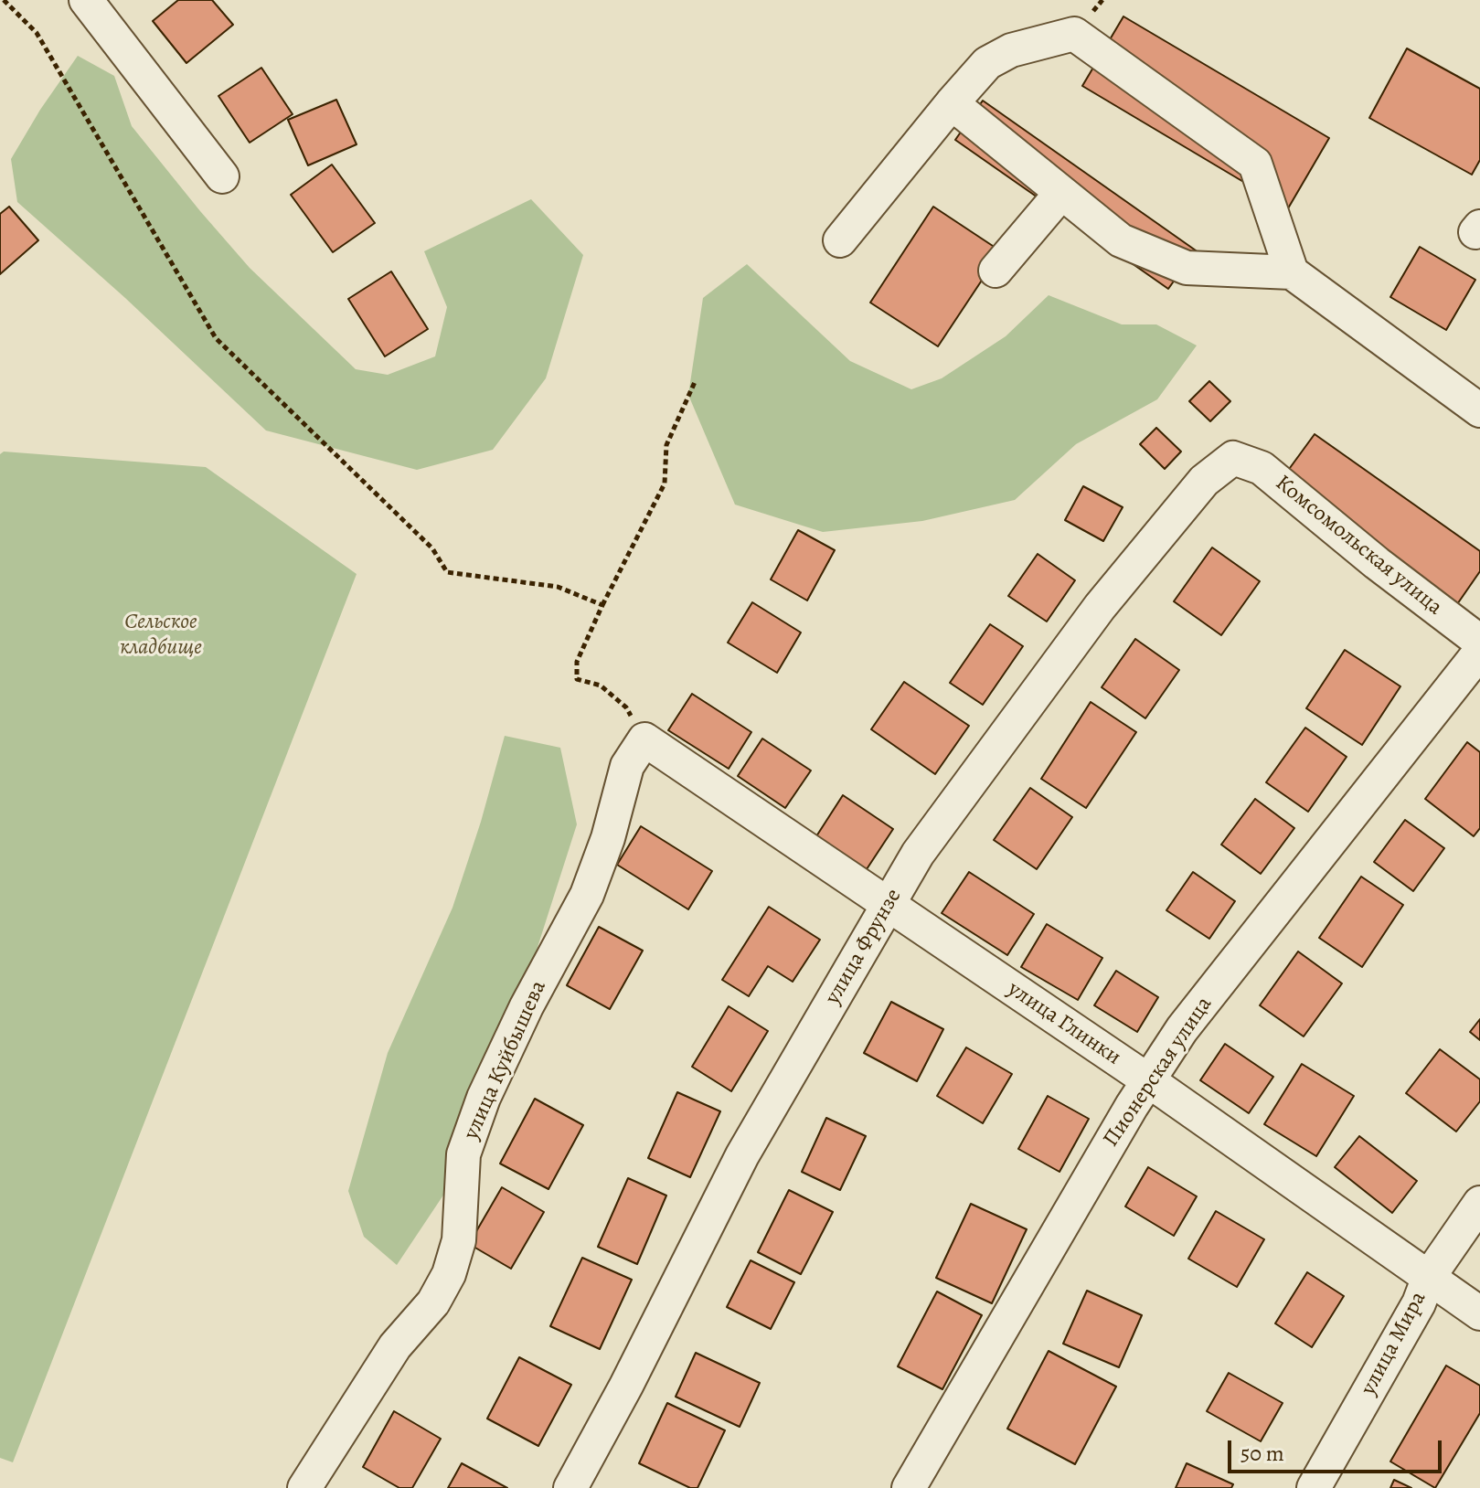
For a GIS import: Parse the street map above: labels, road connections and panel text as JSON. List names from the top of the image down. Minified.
{"streets":{"street":["Комсомольская улица","улица Фрунзе","улица Глинки","улица Куйбышева","Пионерская улица","улица Мира"]},"crossings":[["Комсомольская улица","улица Фрунзе"],["улица Фрунзе","улица Глинки"],["улица Глинки","улица Куйбышева"],["улица Глинки","Пионерская улица"],["улица Глинки","улица Мира"]],"parks":["Сельское кладбище"],"scale_bar":"50 m"}
